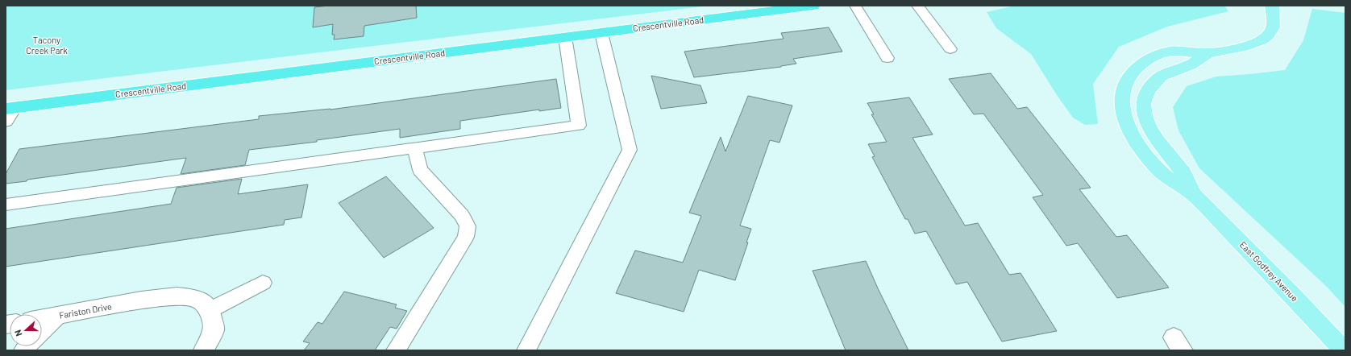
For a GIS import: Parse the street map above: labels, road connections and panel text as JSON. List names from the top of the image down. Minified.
{"streets":{"highway":["Crescentville Road"],"main road":["East Godfrey Avenue"],"street":["Fariston Drive"]},"parks":["Tacony Creek Park"],"north":"left"}
